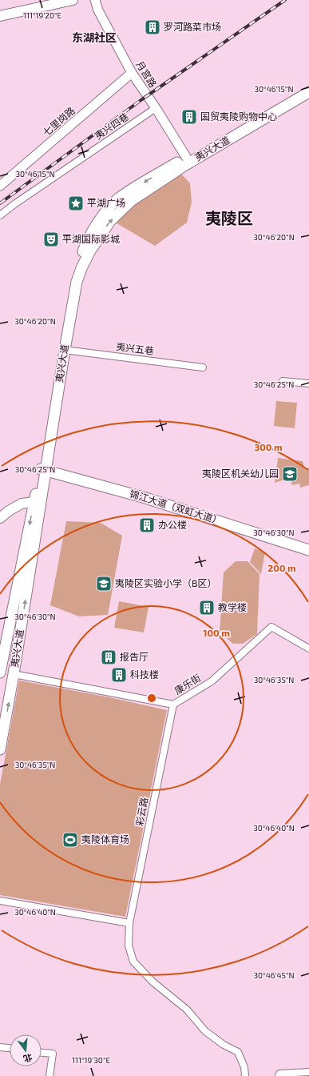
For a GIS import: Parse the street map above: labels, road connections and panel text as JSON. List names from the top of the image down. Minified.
{"streets":{"main road":["夷兴大道","锦江大道（双虹大道）"],"street":["月宫路","七里岗路","夷兴四巷","夷兴五巷","康乐街","彩云路"]},"crossings":[["月宫路","七里岗路"],["月宫路","夷兴四巷"],["月宫路","夷兴大道"],["夷兴大道","夷兴五巷"],["夷兴大道","锦江大道（双虹大道）"],["夷兴大道","康乐街"],["康乐街","彩云路"]],"districts":["东湖社区","夷陵区"],"places":{"building":["罗河路菜市场","国贸夷陵购物中心","办公楼","教学楼","报告厅","科技楼"],"place":["平湖广场"],"theatre":["平湖国际影城"],"school or university":["夷陵区机关幼儿园","夷陵区实验小学（B区）"],"sports":["夷陵体育场"]},"north":"bottom","coordinates":["111°19'20\"E","30°46'15\"N","30°46'20\"N","30°46'25\"N","30°46'30\"N","30°46'35\"N","30°46'40\"N","30°46'45\"N","111°19'30\"E"],"rings":["300 m","200 m","100 m"]}
